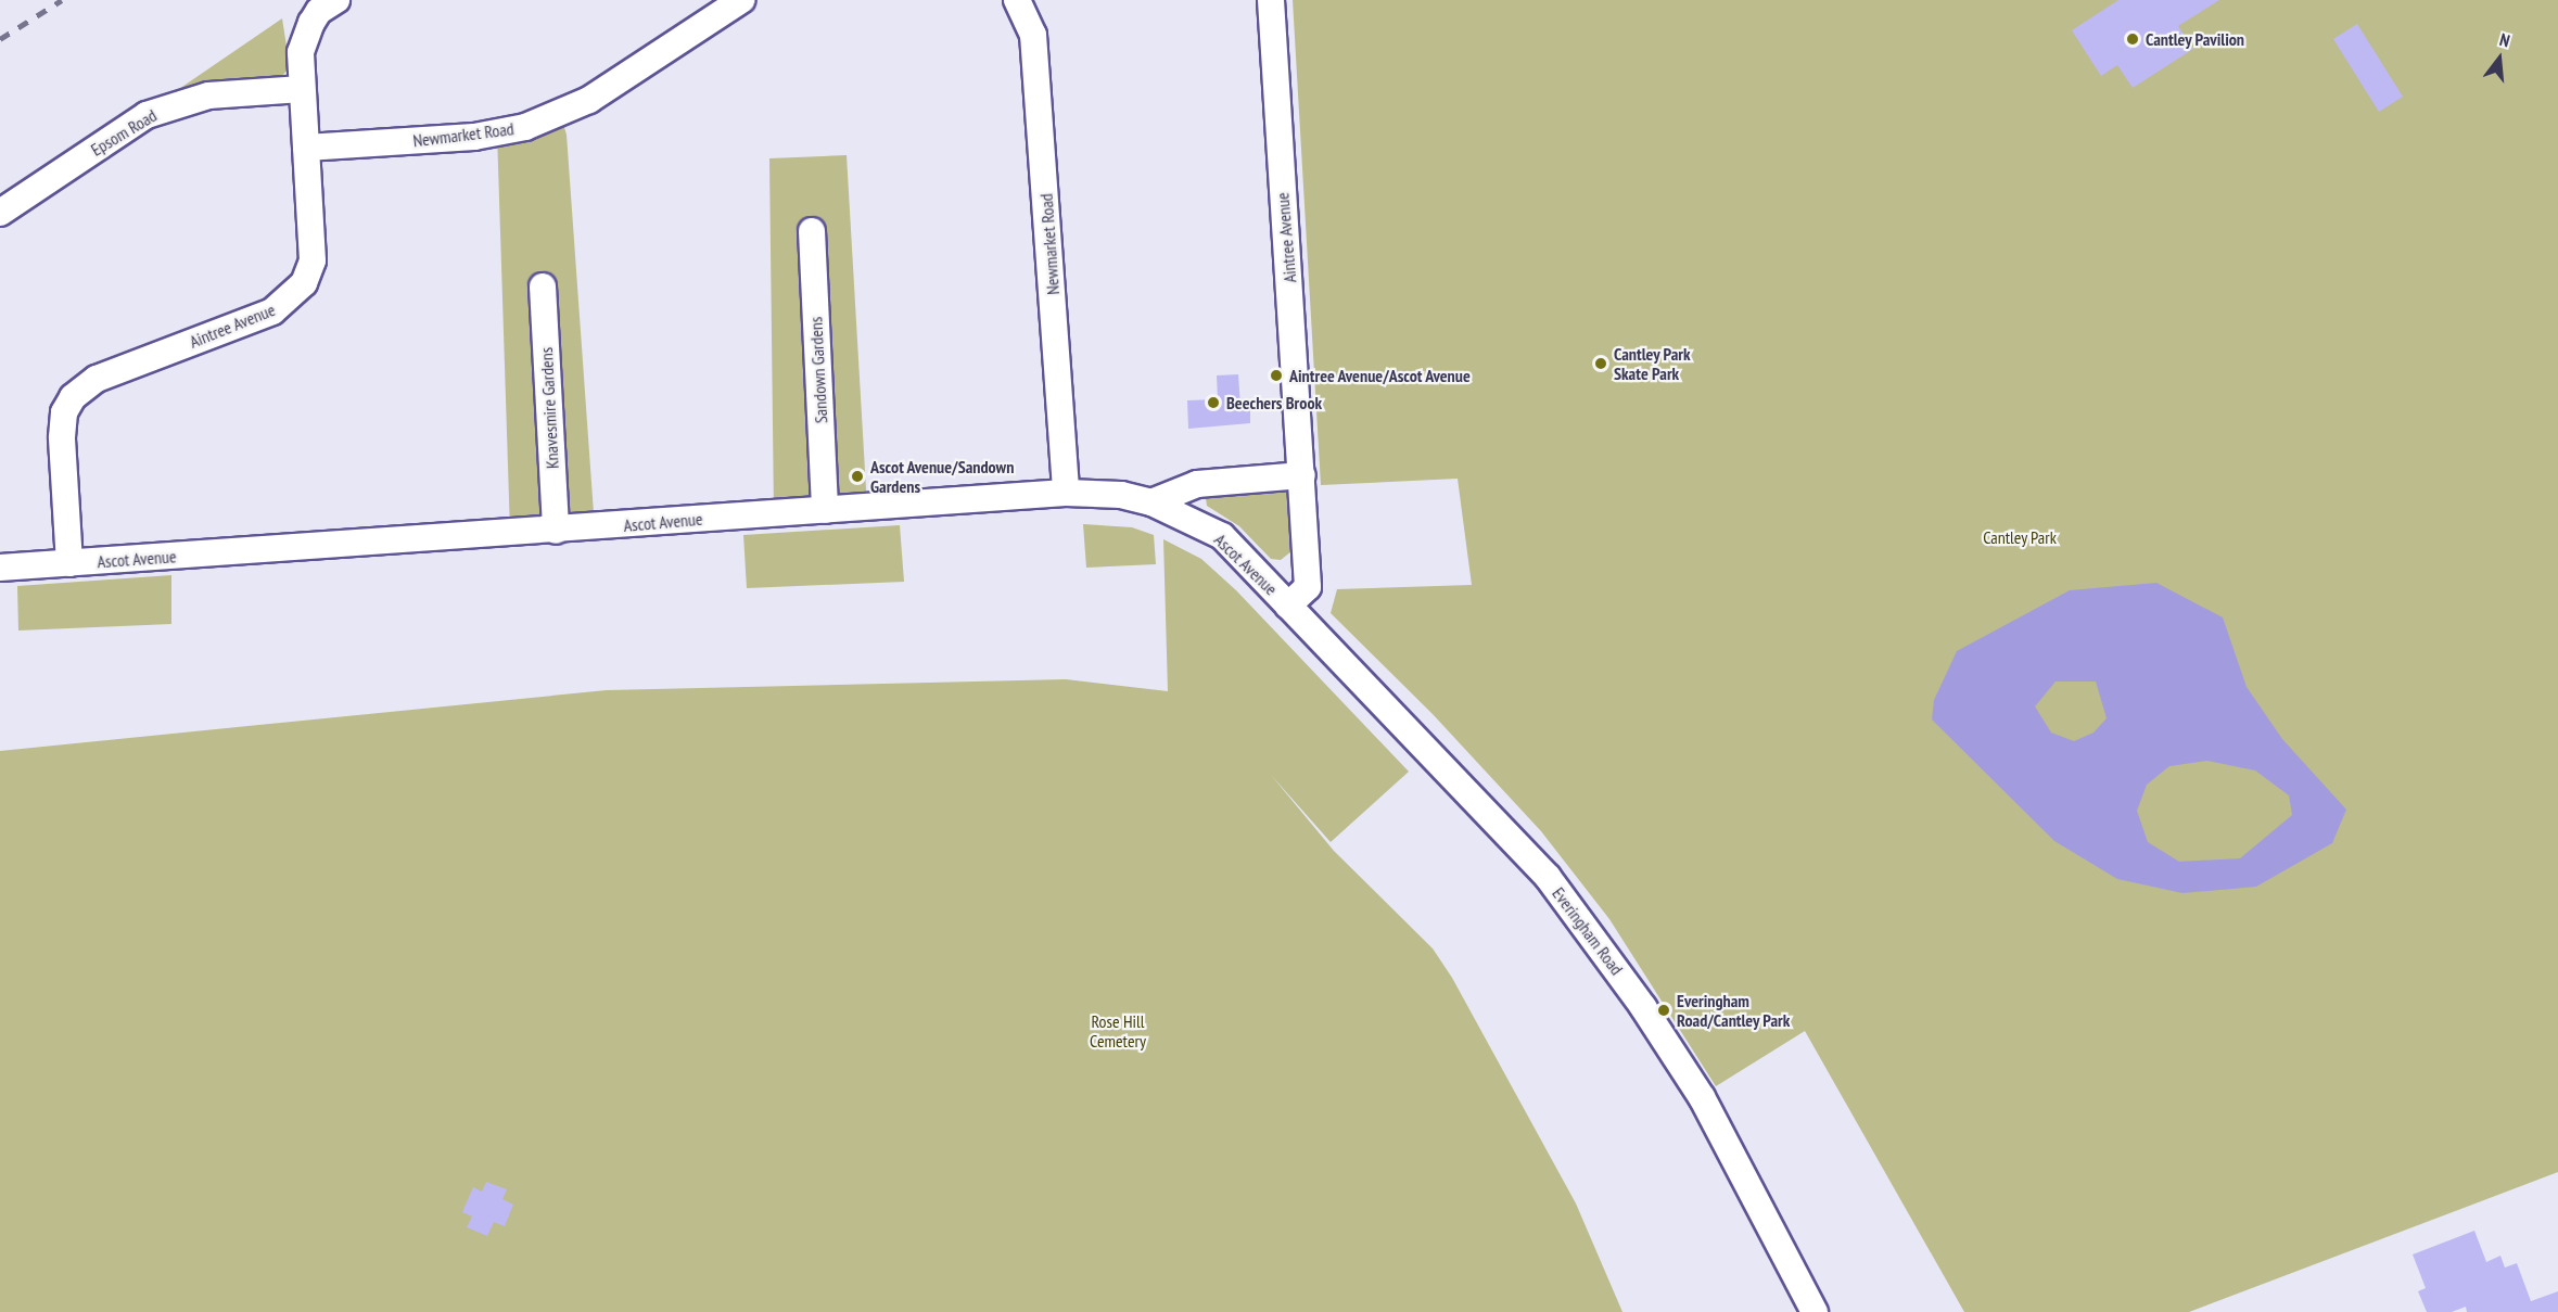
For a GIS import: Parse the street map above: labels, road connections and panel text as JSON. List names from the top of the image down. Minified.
{"streets":{"street":["Epsom Road","Newmarket Road","Aintree Avenue","Sandown Gardens","Knavesmire Gardens","Ascot Avenue","Everingham Road"]},"crossings":[["Epsom Road","Aintree Avenue"],["Newmarket Road","Aintree Avenue"],["Newmarket Road","Ascot Avenue"],["Aintree Avenue","Ascot Avenue"],["Aintree Avenue","Everingham Road"],["Sandown Gardens","Ascot Avenue"],["Knavesmire Gardens","Ascot Avenue"],["Ascot Avenue","Everingham Road"]],"parks":["Cantley Park","Rose Hill Cemetery"],"places":["Cantley Pavilion","Cantley Park Skate Park","Aintree Avenue/Ascot Avenue","Beechers Brook","Ascot Avenue/Sandown Gardens","Everingham Road/Cantley Park"],"north":"top"}
